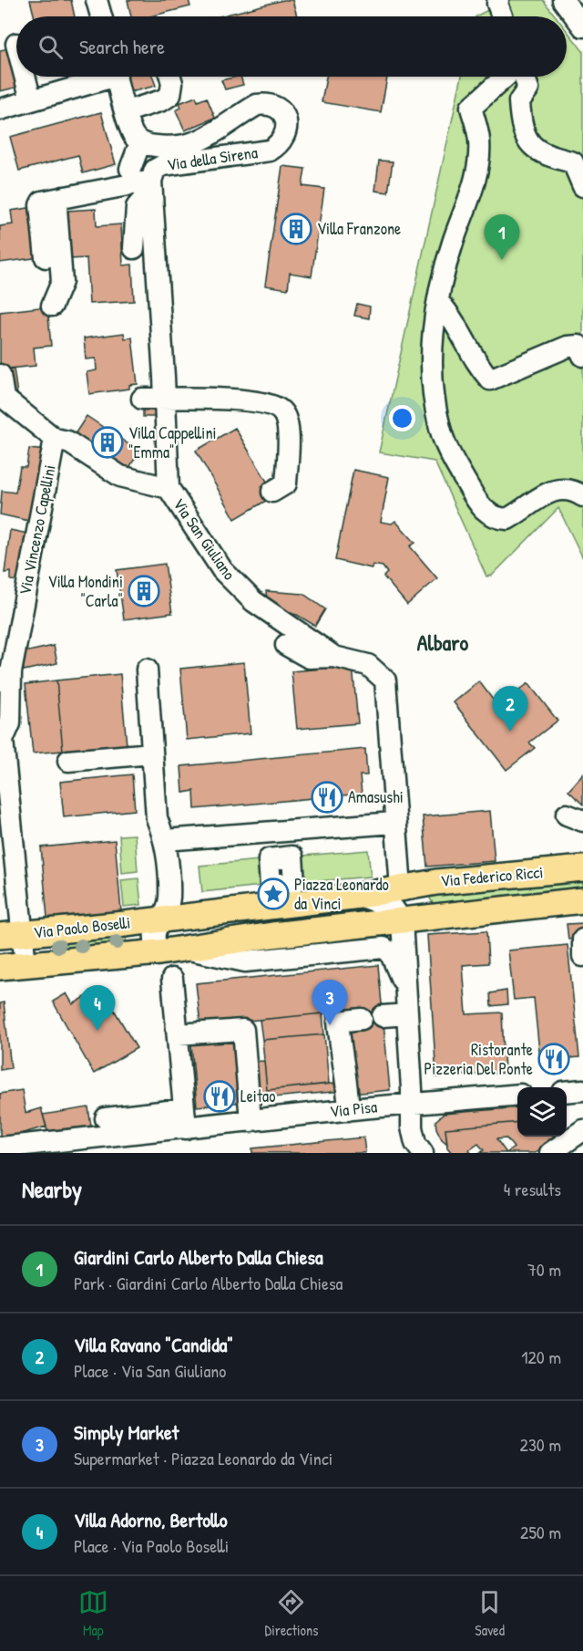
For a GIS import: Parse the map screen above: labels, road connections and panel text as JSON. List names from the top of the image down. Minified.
{"streets":{"main road":["Via Federico Ricci","Via Paolo Boselli"],"street":["Via della Sirena","Via Vincenzo Capellini","Via San Giuliano","Via Pisa"]},"crossings":[["Via della Sirena","Via San Giuliano"],["Via Vincenzo Capellini","Via San Giuliano"],["Via Vincenzo Capellini","Via Paolo Boselli"]],"districts":["Albaro"],"places":{"building":["Villa Franzone","Villa Cappellini \"Emma\"","Villa Mondini \"Carla\""],"restaurant":["Amasushi","Ristorante Pizzeria Del Ponte","Leitao"],"place":["Piazza Leonardo da Vinci"]},"page":{"search":"Search here","pins":["1","2","3","4"],"heading":["Nearby","4 results"],"list":[{"mark":"1","name":"Giardini Carlo Alberto Dalla Chiesa","note":"Park · Giardini Carlo Alberto Dalla Chiesa","value":"70 m"},{"mark":"2","name":"Villa Ravano \"Candida\"","note":"Place · Via San Giuliano","value":"120 m"},{"mark":"3","name":"Simply Market","note":"Supermarket · Piazza Leonardo da Vinci","value":"230 m"},{"mark":"4","name":"Villa Adorno, Bertollo","note":"Place · Via Paolo Boselli","value":"250 m"}],"nav":["Map","Directions","Saved"]}}
